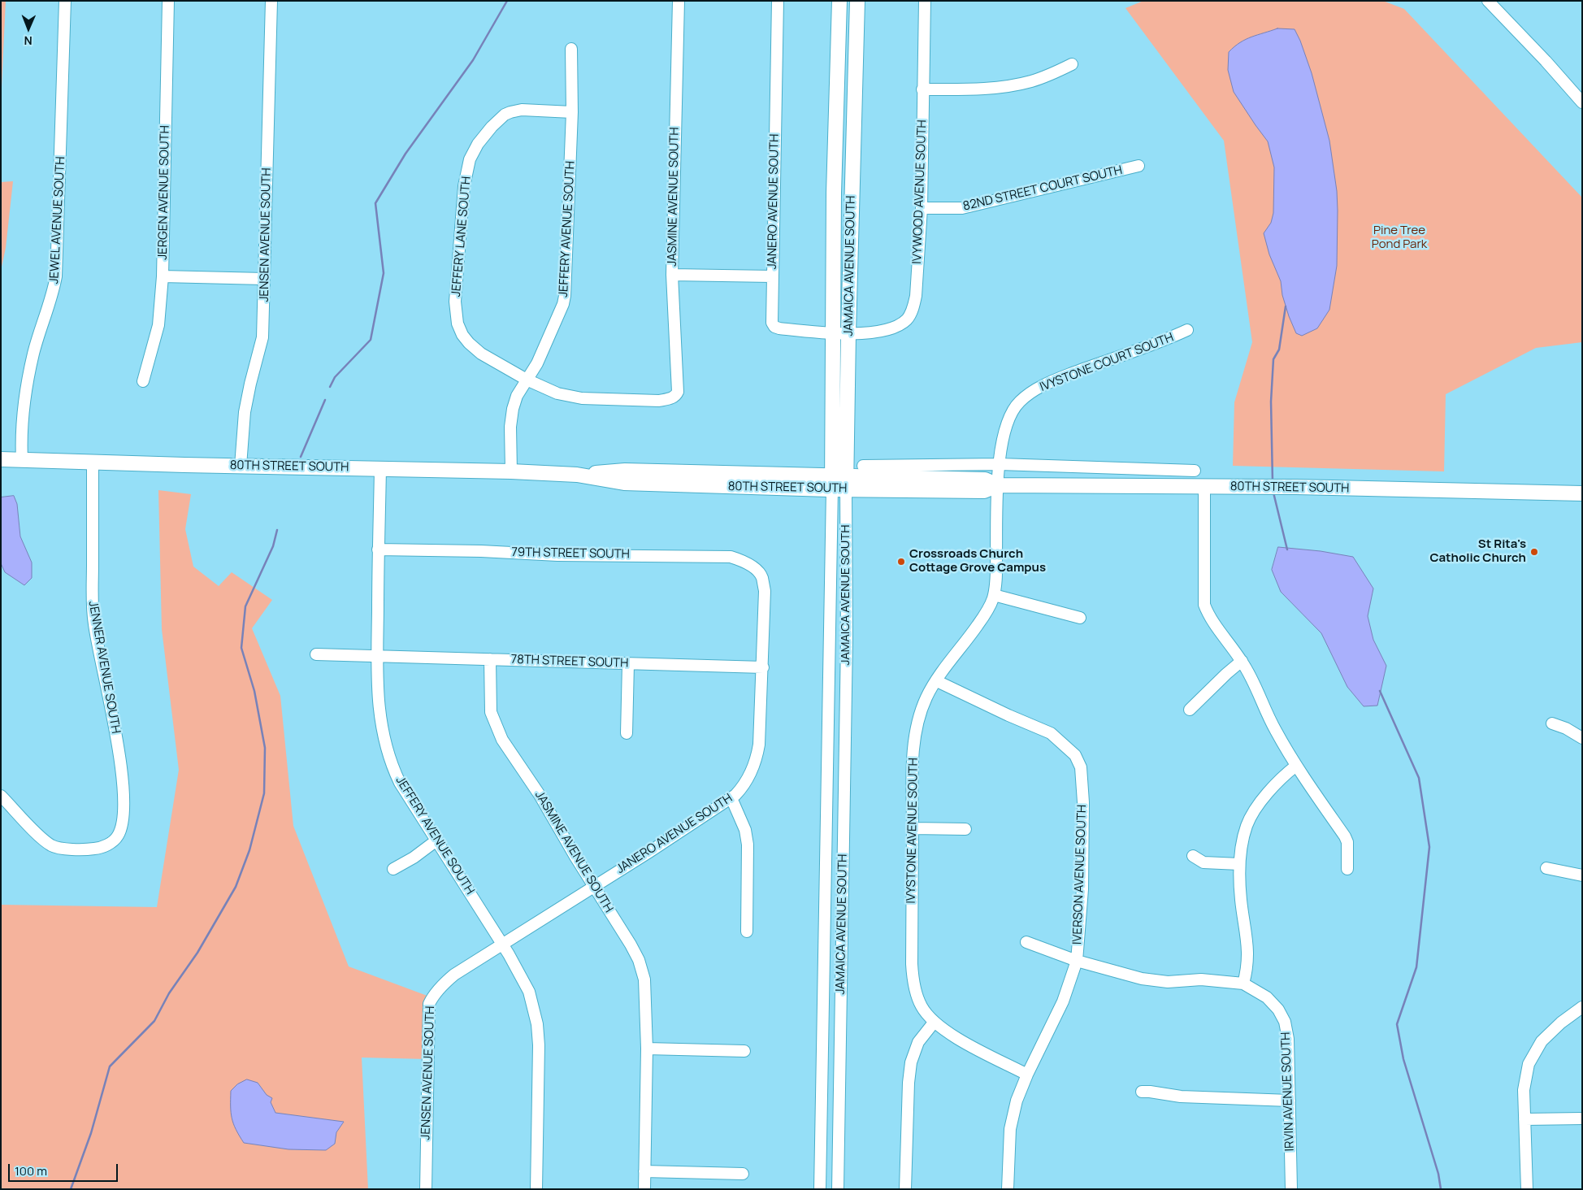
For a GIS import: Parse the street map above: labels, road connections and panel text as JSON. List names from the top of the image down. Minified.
{"streets":{"main road":["JAMAICA AVENUE SOUTH","80TH STREET SOUTH"],"street":["82ND STREET COURT SOUTH","IVYWOOD AVENUE SOUTH","JERGEN AVENUE SOUTH","JASMINE AVENUE SOUTH","JANERO AVENUE SOUTH","JEWEL AVENUE SOUTH","JEFFERY AVENUE SOUTH","JENSEN AVENUE SOUTH","JEFFERY LANE SOUTH","IVYSTONE COURT SOUTH","79TH STREET SOUTH","78TH STREET SOUTH","JENNER AVENUE SOUTH","IVYSTONE AVENUE SOUTH","IVERSON AVENUE SOUTH","IRVIN AVENUE SOUTH"]},"crossings":[["82ND STREET COURT SOUTH","IVYWOOD AVENUE SOUTH"],["IVYWOOD AVENUE SOUTH","JANERO AVENUE SOUTH"],["IVYWOOD AVENUE SOUTH","JAMAICA AVENUE SOUTH"],["JASMINE AVENUE SOUTH","JANERO AVENUE SOUTH"],["JASMINE AVENUE SOUTH","JEFFERY LANE SOUTH"],["JASMINE AVENUE SOUTH","78TH STREET SOUTH"],["JANERO AVENUE SOUTH","JEFFERY AVENUE SOUTH"],["JANERO AVENUE SOUTH","JENSEN AVENUE SOUTH"],["JANERO AVENUE SOUTH","JAMAICA AVENUE SOUTH"],["JANERO AVENUE SOUTH","79TH STREET SOUTH"],["JANERO AVENUE SOUTH","78TH STREET SOUTH"],["JEWEL AVENUE SOUTH","80TH STREET SOUTH"],["JEFFERY AVENUE SOUTH","JENSEN AVENUE SOUTH"],["JEFFERY AVENUE SOUTH","JEFFERY LANE SOUTH"],["JEFFERY AVENUE SOUTH","80TH STREET SOUTH"],["JEFFERY AVENUE SOUTH","79TH STREET SOUTH"],["JEFFERY AVENUE SOUTH","78TH STREET SOUTH"],["JENSEN AVENUE SOUTH","80TH STREET SOUTH"],["JAMAICA AVENUE SOUTH","80TH STREET SOUTH"],["IVYSTONE COURT SOUTH","80TH STREET SOUTH"],["IVYSTONE COURT SOUTH","IVYSTONE AVENUE SOUTH"],["80TH STREET SOUTH","JENNER AVENUE SOUTH"],["80TH STREET SOUTH","IVYSTONE AVENUE SOUTH"],["IVYSTONE AVENUE SOUTH","IVERSON AVENUE SOUTH"]],"parks":["Pine Tree Pond Park"],"places":["St Rita's Catholic Church","Crossroads Church Cottage Grove Campus"],"scale_bar":"100 m","north":"bottom"}
